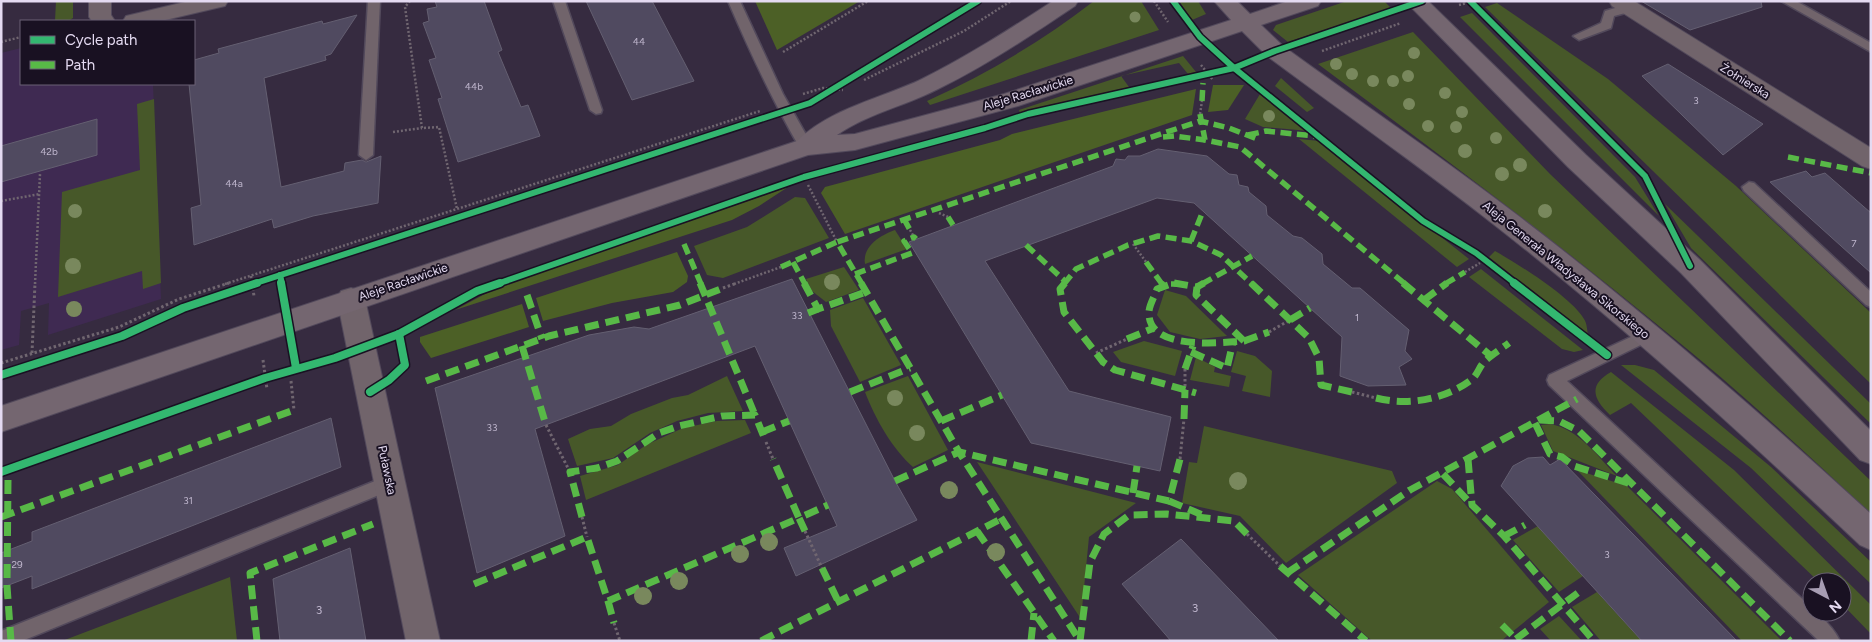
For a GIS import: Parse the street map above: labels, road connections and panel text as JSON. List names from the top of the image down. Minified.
{"streets":{"street":["Żołnierska","Aleje Racławickie","Aleja Generała Władysława Sikorskiego","Puławska"]},"crossings":[["Aleje Racławickie","Aleja Generała Władysława Sikorskiego"],["Aleje Racławickie","Puławska"]],"house_numbers":["44","44b","3","42b","44a","7","33","1","33","31","3","29","3","3"],"legend":["Cycle path","Path"],"north":"bottom right"}
